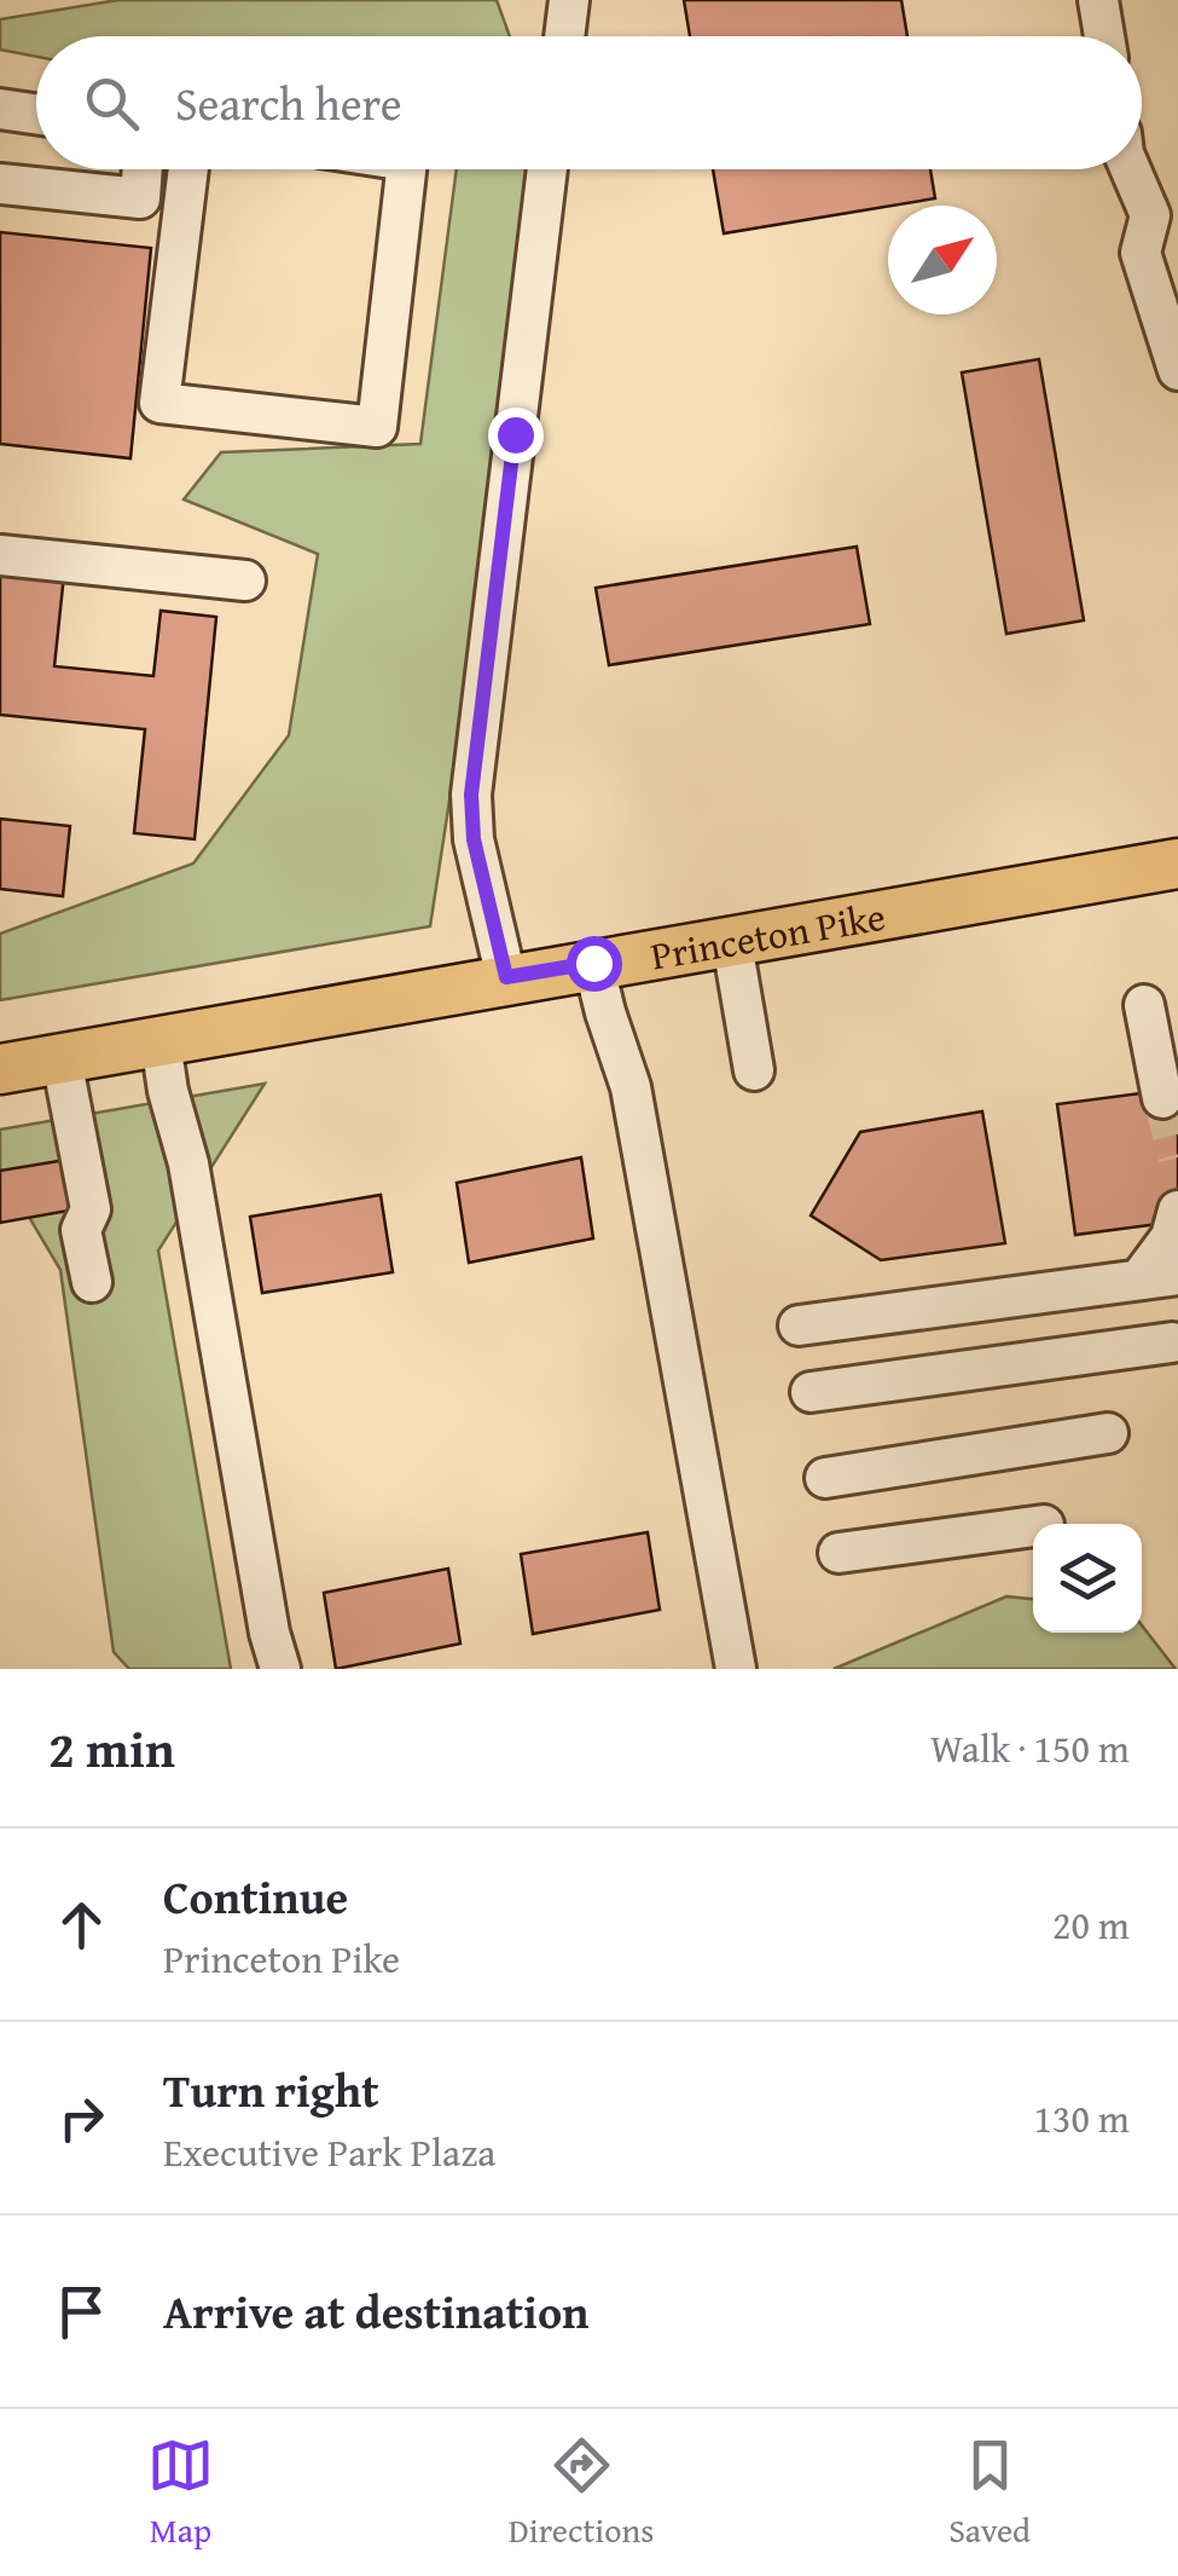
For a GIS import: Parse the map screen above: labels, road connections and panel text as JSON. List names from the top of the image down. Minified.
{"streets":{"main road":["Princeton Pike"]},"north":"top right","page":{"search":"Search here","heading":["2 min","Walk · 150 m"],"list":[["Continue","Princeton Pike","20 m"],["Turn right","Executive Park Plaza","130 m"],"Arrive at destination"],"nav":["Map","Directions","Saved"]}}
